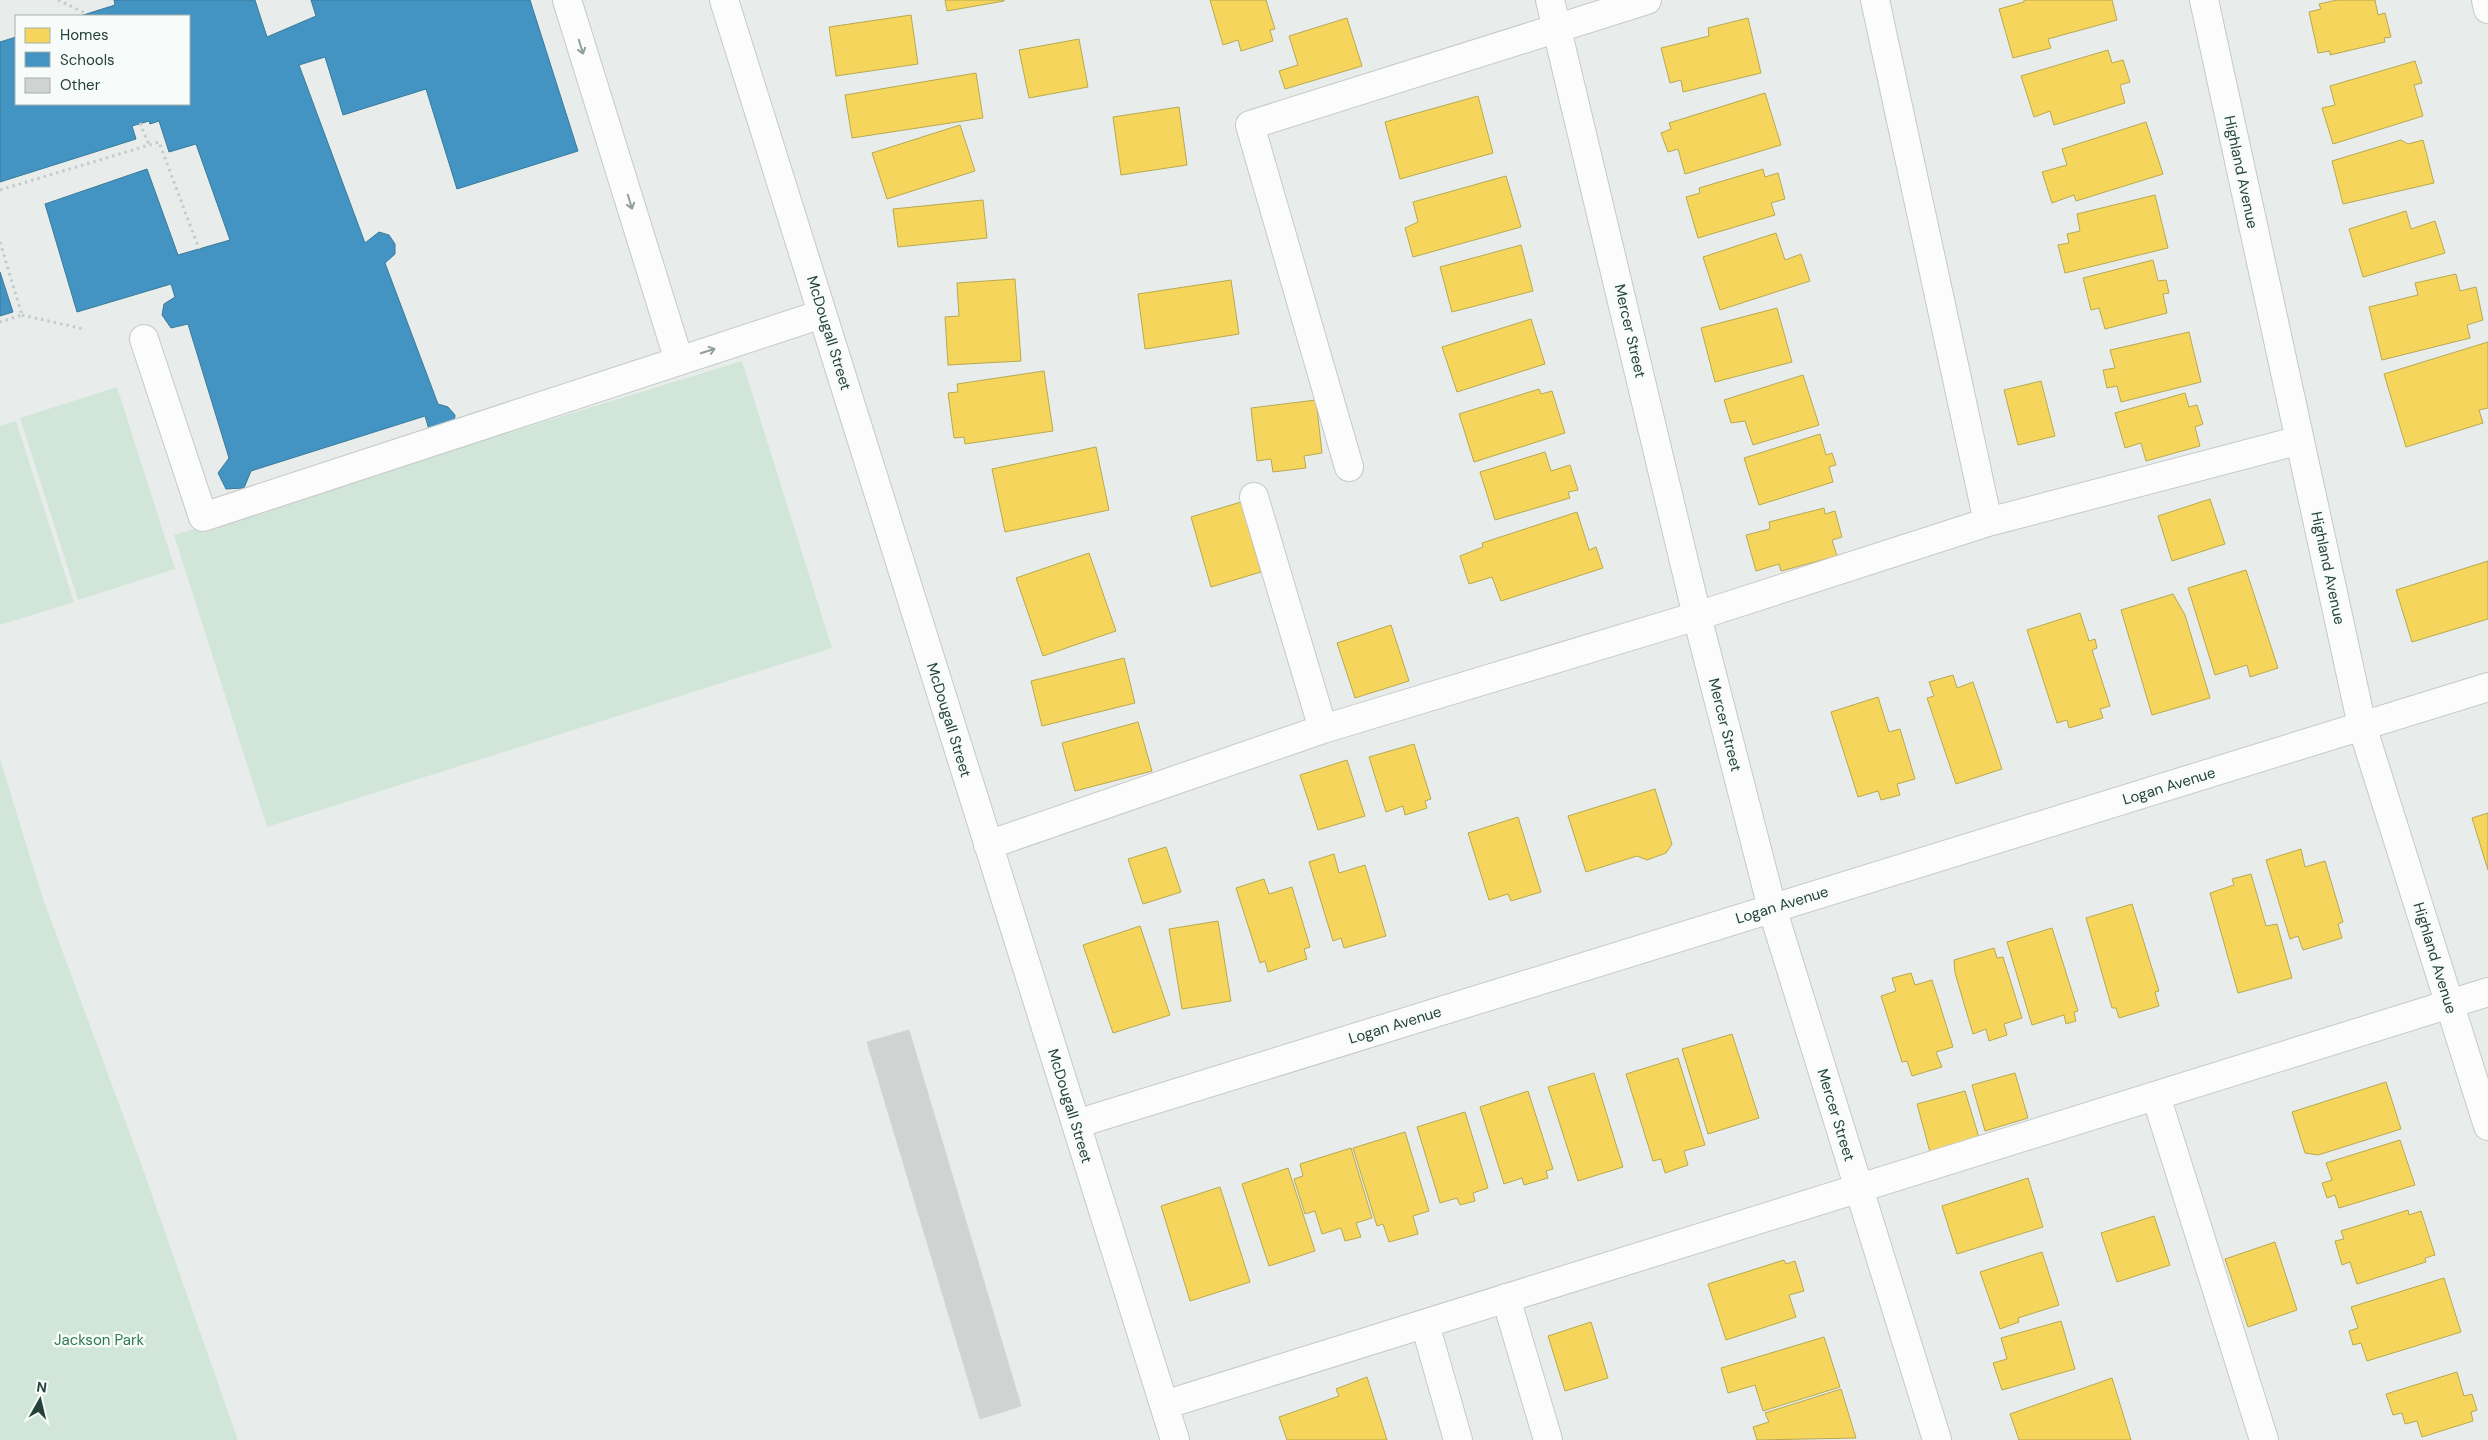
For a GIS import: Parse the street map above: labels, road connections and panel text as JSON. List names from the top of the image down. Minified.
{"streets":{"street":["Highland Avenue","Mercer Street","McDougall Street","Logan Avenue"]},"crossings":[["Highland Avenue","Logan Avenue"],["Mercer Street","Logan Avenue"],["McDougall Street","Logan Avenue"]],"parks":["Jackson Park"],"legend":["Homes","Schools","Other"],"north":"top"}
